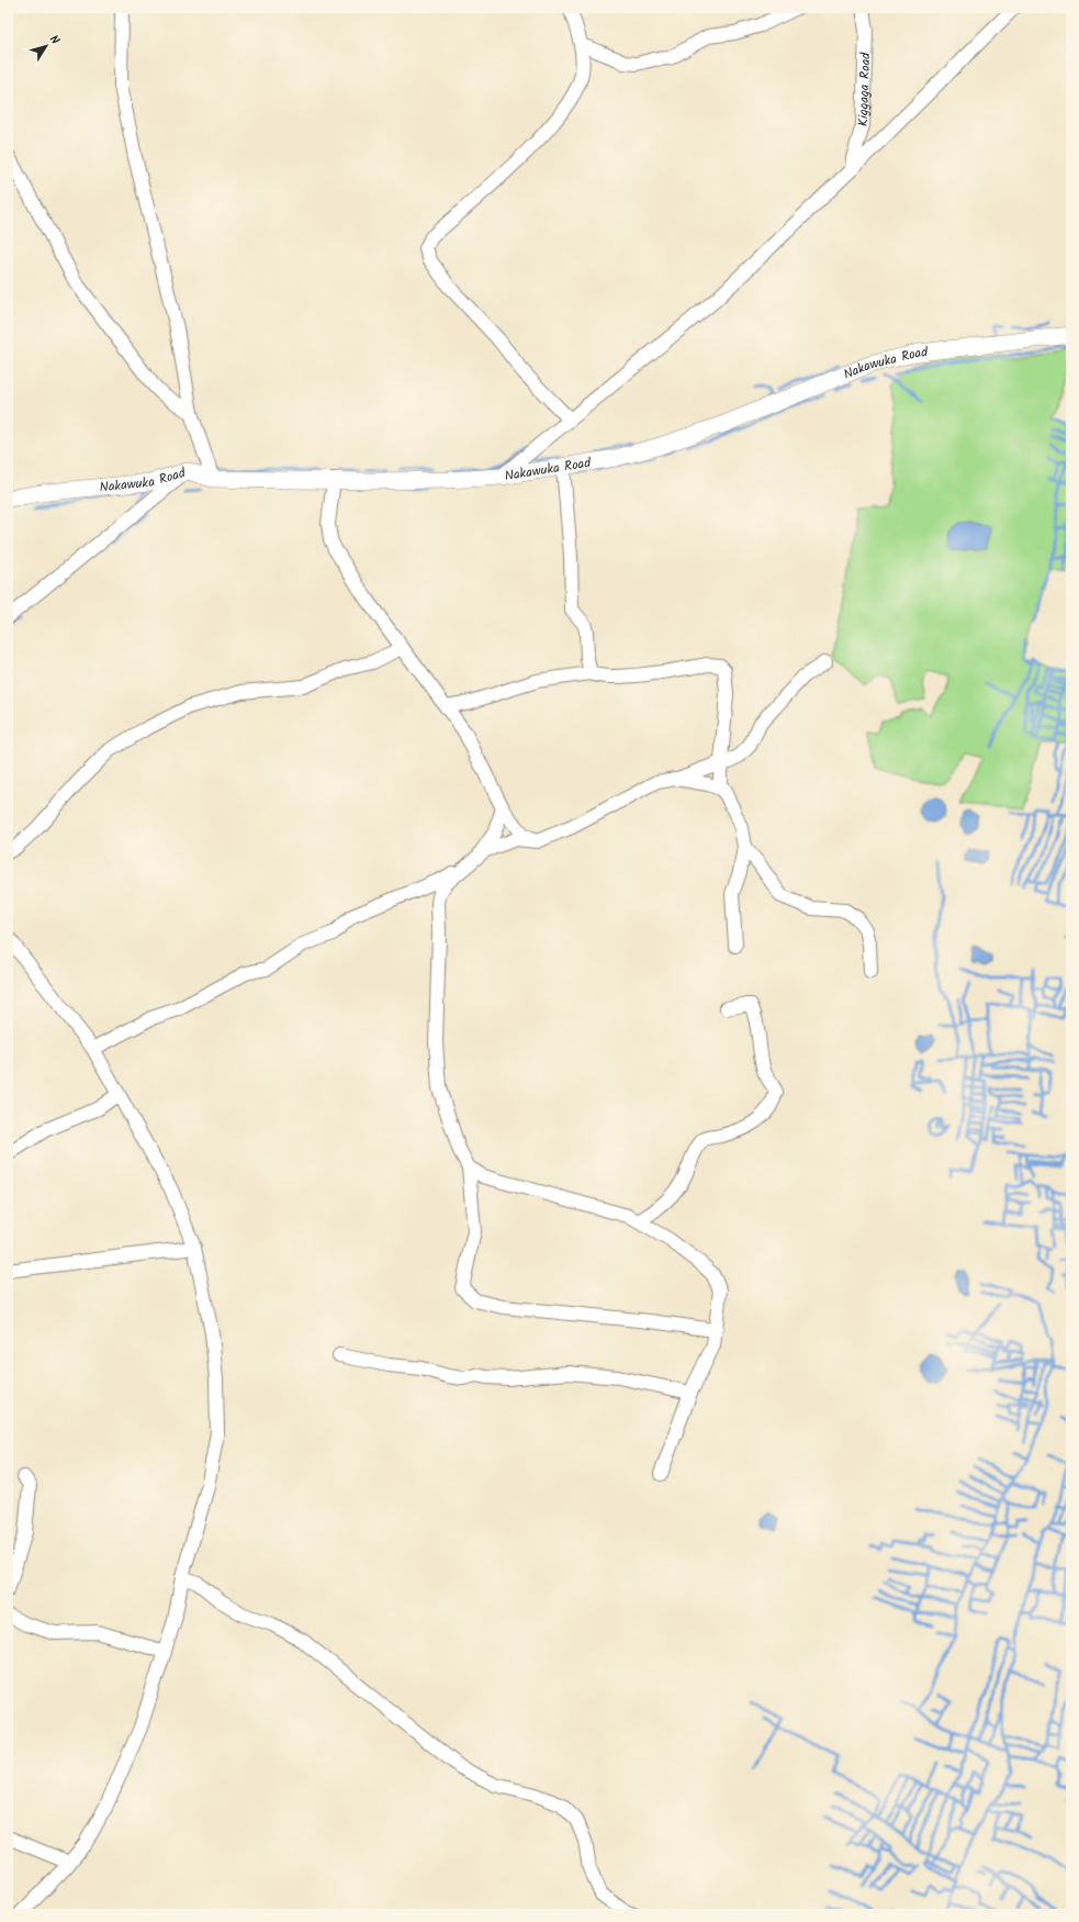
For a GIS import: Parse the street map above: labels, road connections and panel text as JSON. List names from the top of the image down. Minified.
{"streets":{"main road":["Nakawuka Road"],"street":["Kiggaga Road"]},"north":"top right"}
